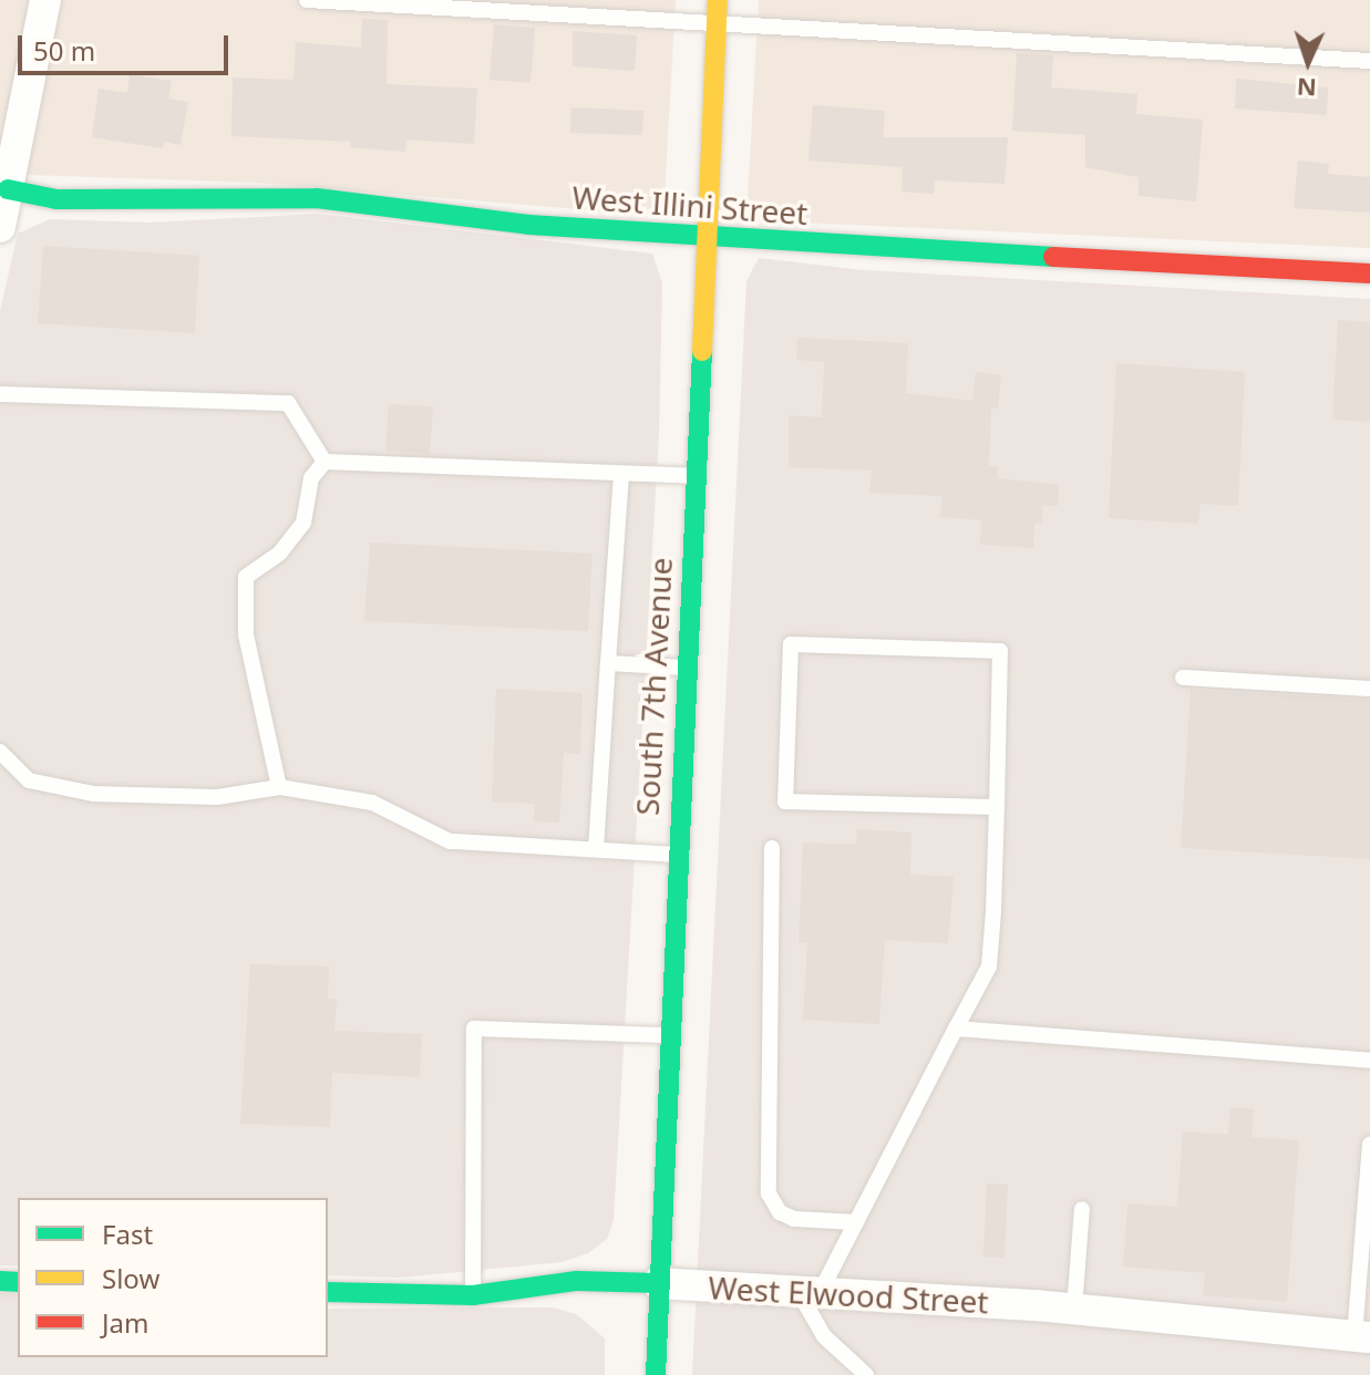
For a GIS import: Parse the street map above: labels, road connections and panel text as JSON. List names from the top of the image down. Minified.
{"streets":{"street":["West Illini Street","South 7th Avenue","West Elwood Street"]},"crossings":[["West Illini Street","South 7th Avenue"],["South 7th Avenue","West Elwood Street"]],"legend":["Fast","Slow","Jam"],"scale_bar":"50 m","north":"bottom"}
